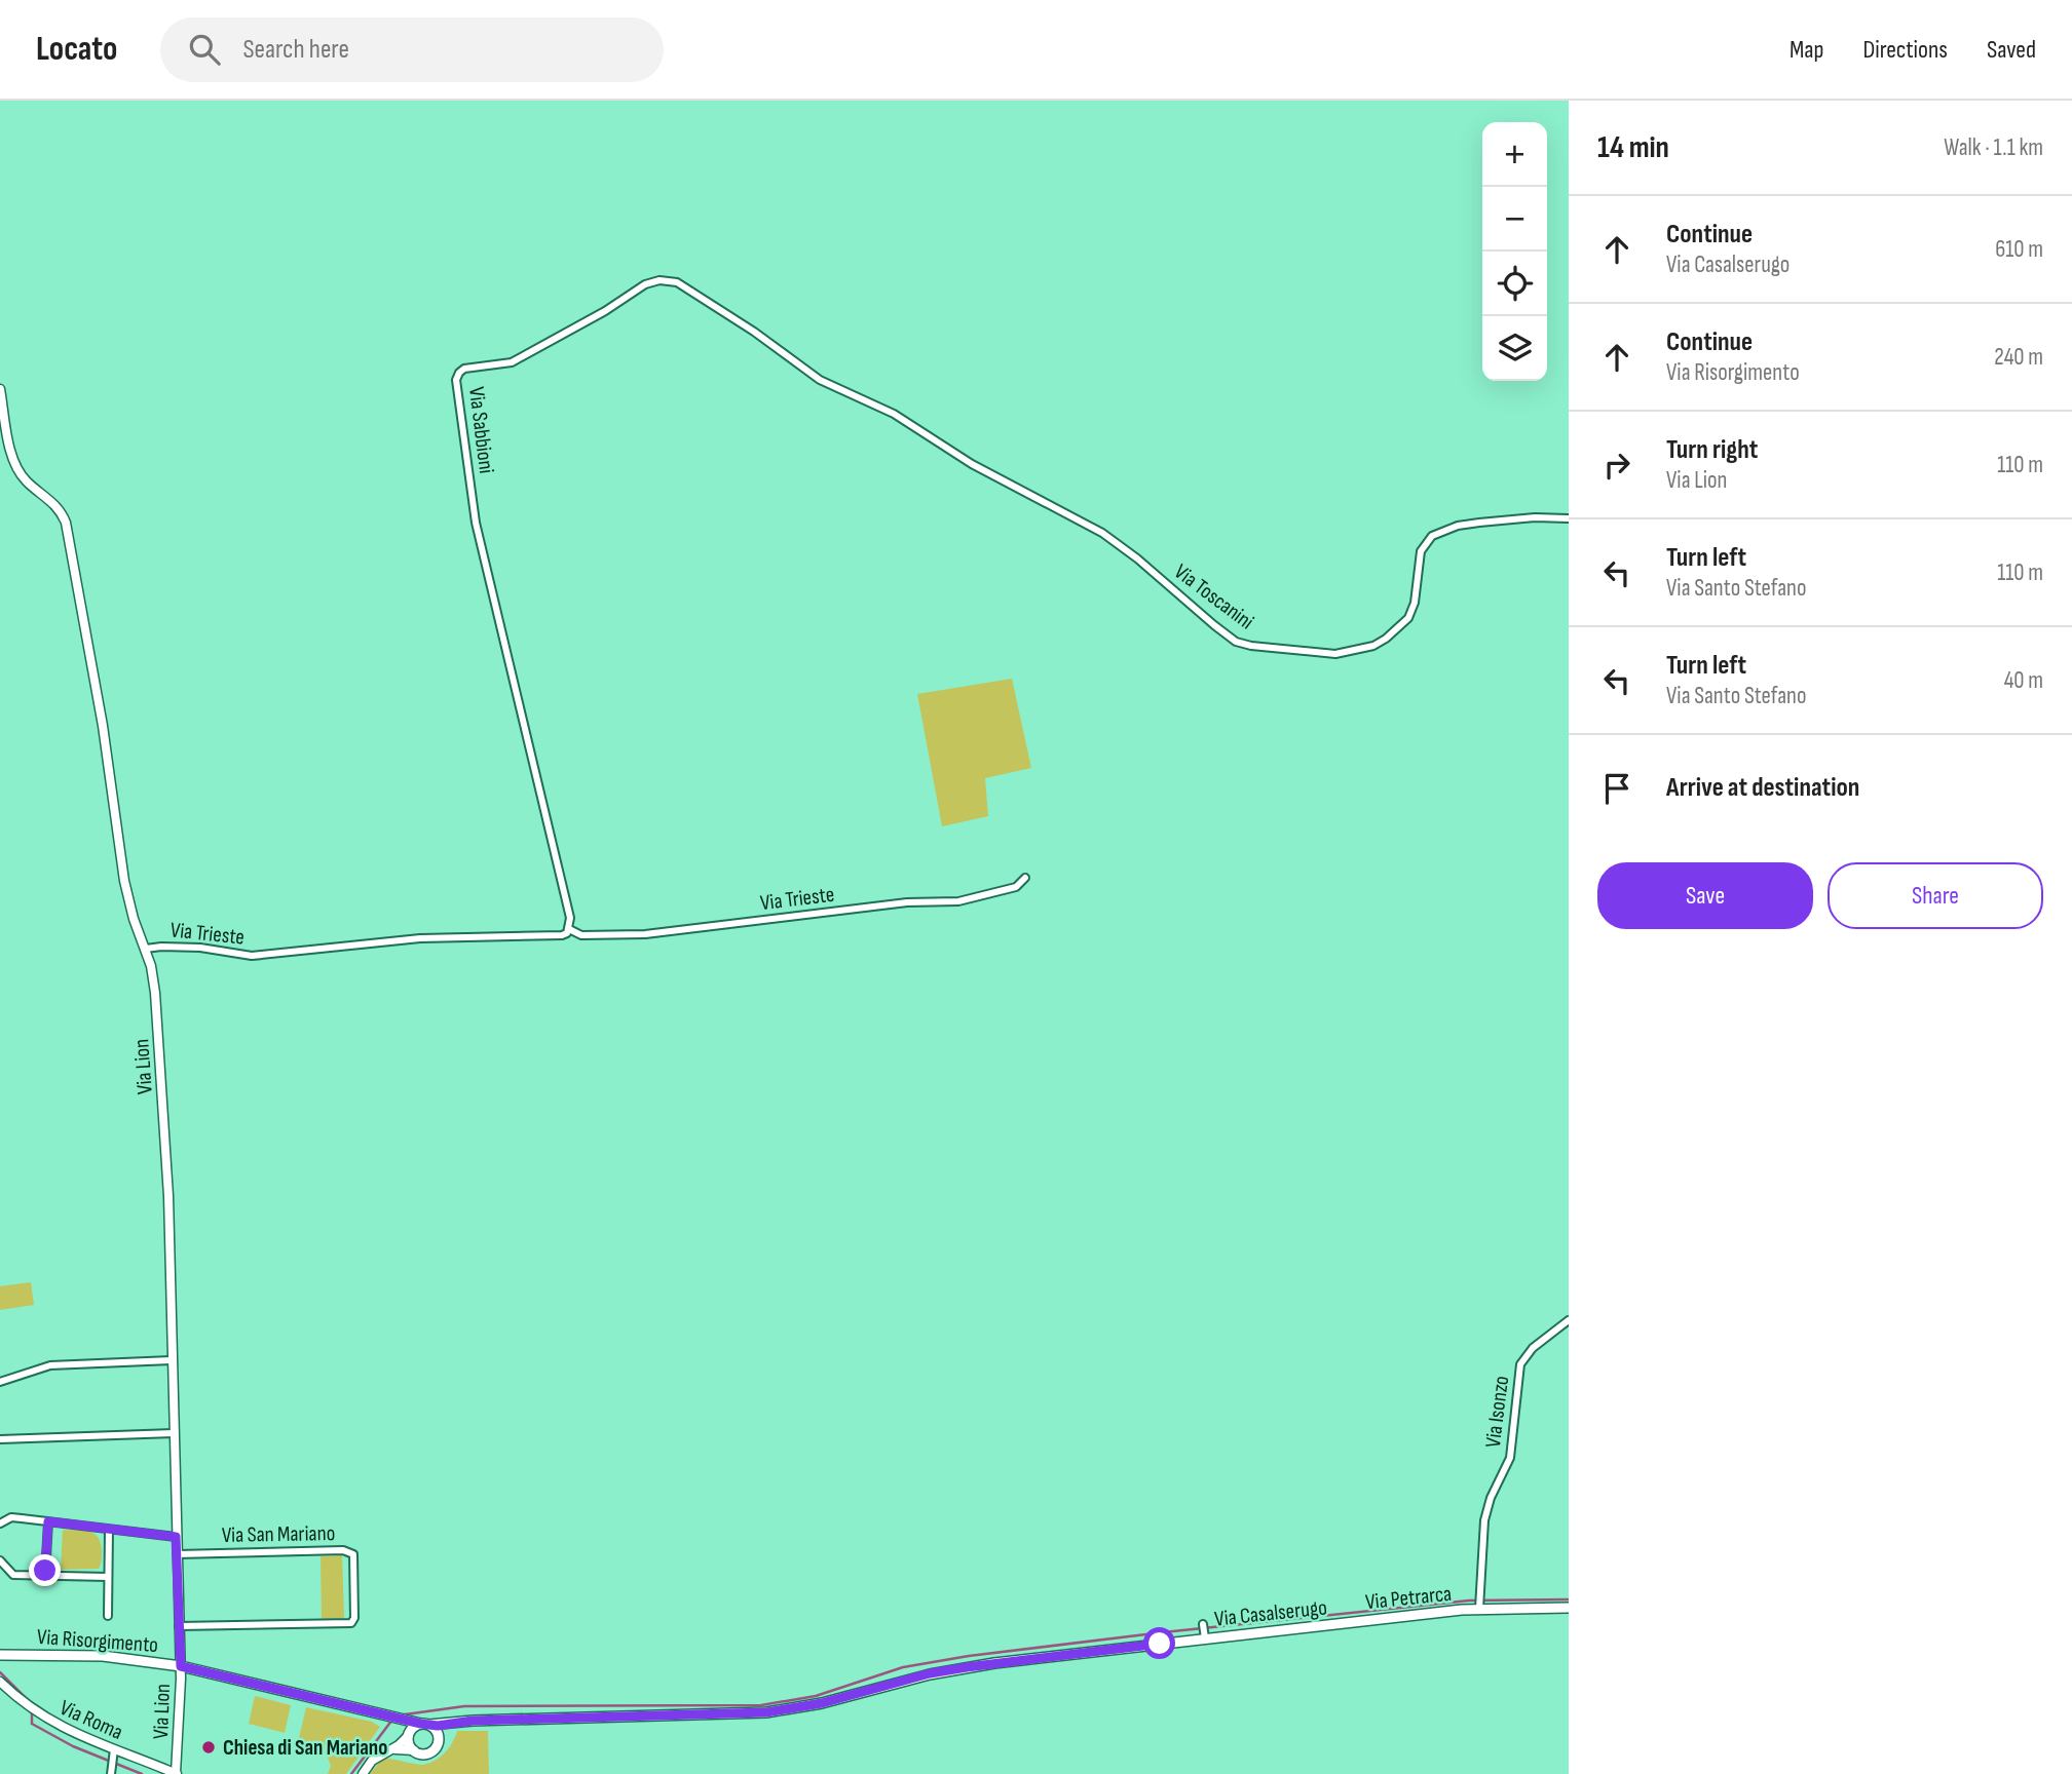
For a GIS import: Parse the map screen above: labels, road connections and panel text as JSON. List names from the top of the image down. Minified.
{"streets":{"main road":["Via Petrarca","Via Casalserugo","Via Risorgimento"],"street":["Via Sabbioni","Via Toscanini","Via Trieste","Via Lion","Via Isonzo","Via San Mariano","Via Roma"]},"crossings":[["Via Sabbioni","Via Toscanini"],["Via Sabbioni","Via Trieste"],["Via Trieste","Via Lion"],["Via Lion","Via San Mariano"],["Via Lion","Via Risorgimento"],["Via Lion","Via Roma"],["Via Isonzo","Via Petrarca"],["Via Petrarca","Via Casalserugo"],["Via Casalserugo","Via Risorgimento"]],"places":["Chiesa di San Mariano"],"page":{"header":"Locato","search":"Search here","nav":["Map","Directions","Saved"],"heading":["14 min","Walk · 1.1 km"],"map_buttons":["+","−"],"list":[["Continue","Via Casalserugo","610 m"],["Continue","Via Risorgimento","240 m"],["Turn right","Via Lion","110 m"],["Turn left","Via Santo Stefano","110 m"],["Turn left","Via Santo Stefano","40 m"],"Arrive at destination"],"buttons":["Save","Share"]}}
